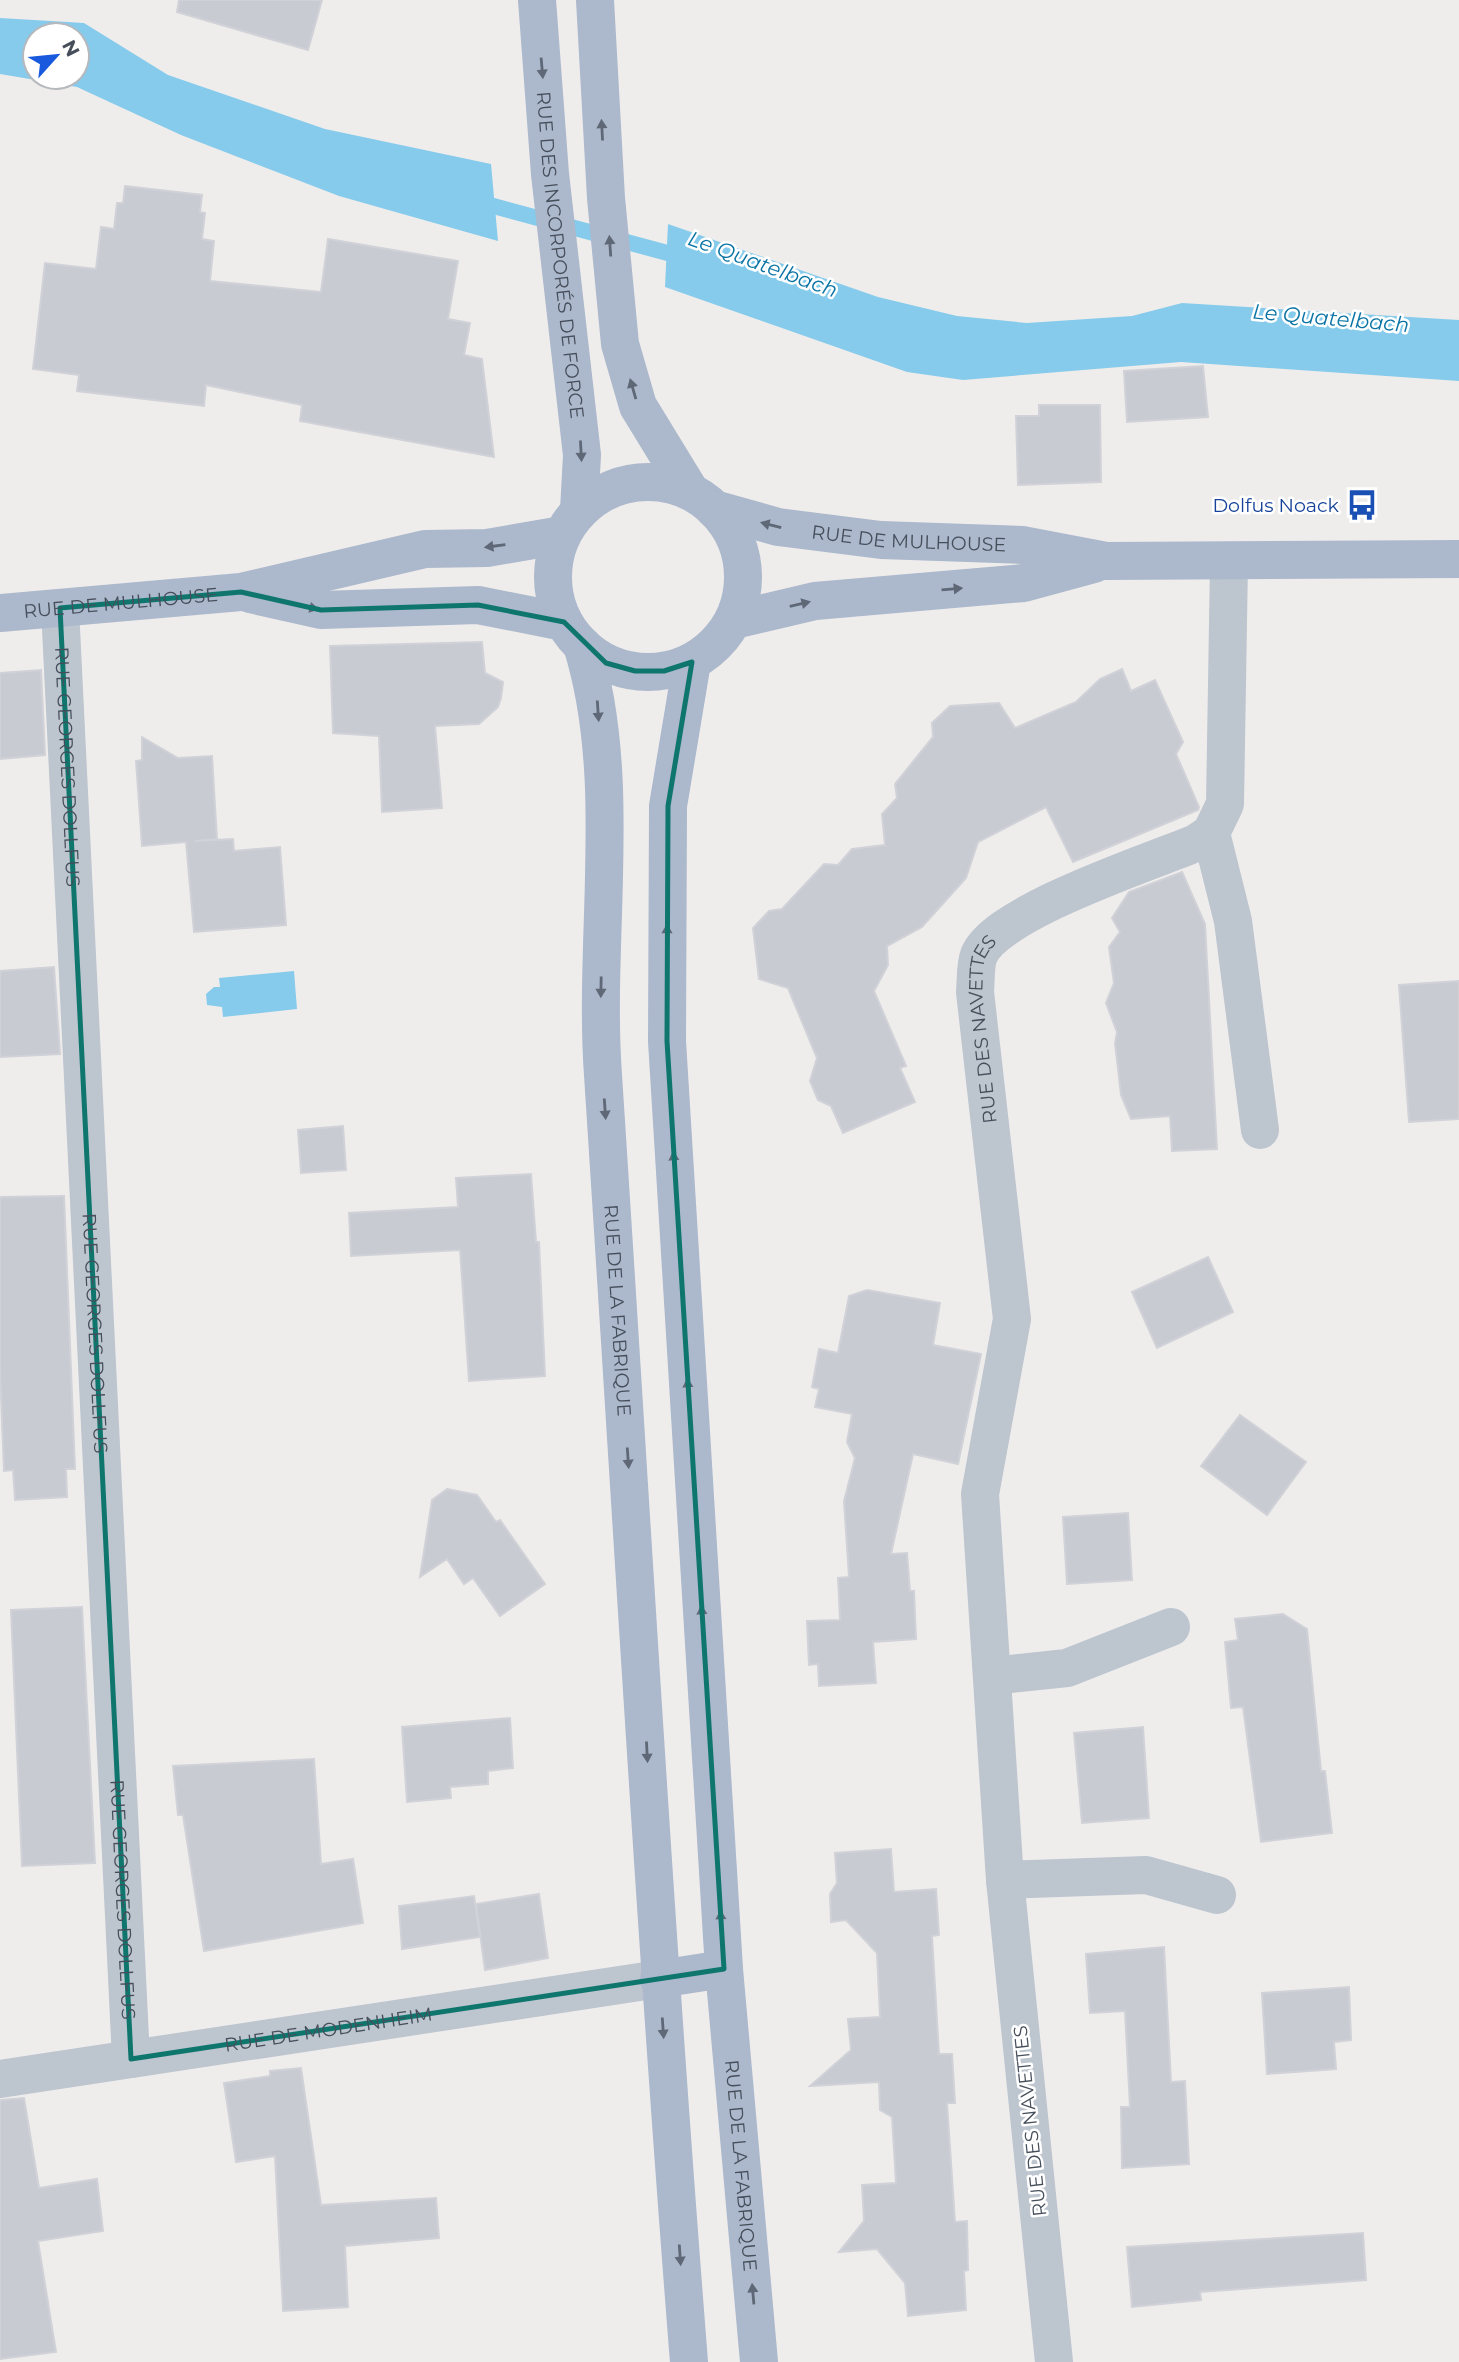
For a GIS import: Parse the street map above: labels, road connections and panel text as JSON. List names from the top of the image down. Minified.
{"streets":{"main road":["RUE DES INCORPORÉS DE FORCE","RUE DE MULHOUSE","RUE DE LA FABRIQUE"],"street":["RUE GEORGES DOLLFUS","RUE DES NAVETTES","RUE DE MODENHEIM"]},"crossings":[["RUE DES INCORPORÉS DE FORCE","RUE DE MULHOUSE"],["RUE DES INCORPORÉS DE FORCE","RUE DE LA FABRIQUE"],["RUE DE MULHOUSE","RUE GEORGES DOLLFUS"],["RUE DE MULHOUSE","RUE DE LA FABRIQUE"],["RUE GEORGES DOLLFUS","RUE DE MODENHEIM"],["RUE DE LA FABRIQUE","RUE DE MODENHEIM"]],"water":["Le Quatelbach"],"places":{"bus stop":["Dolfus Noack"]},"north":"top right"}
